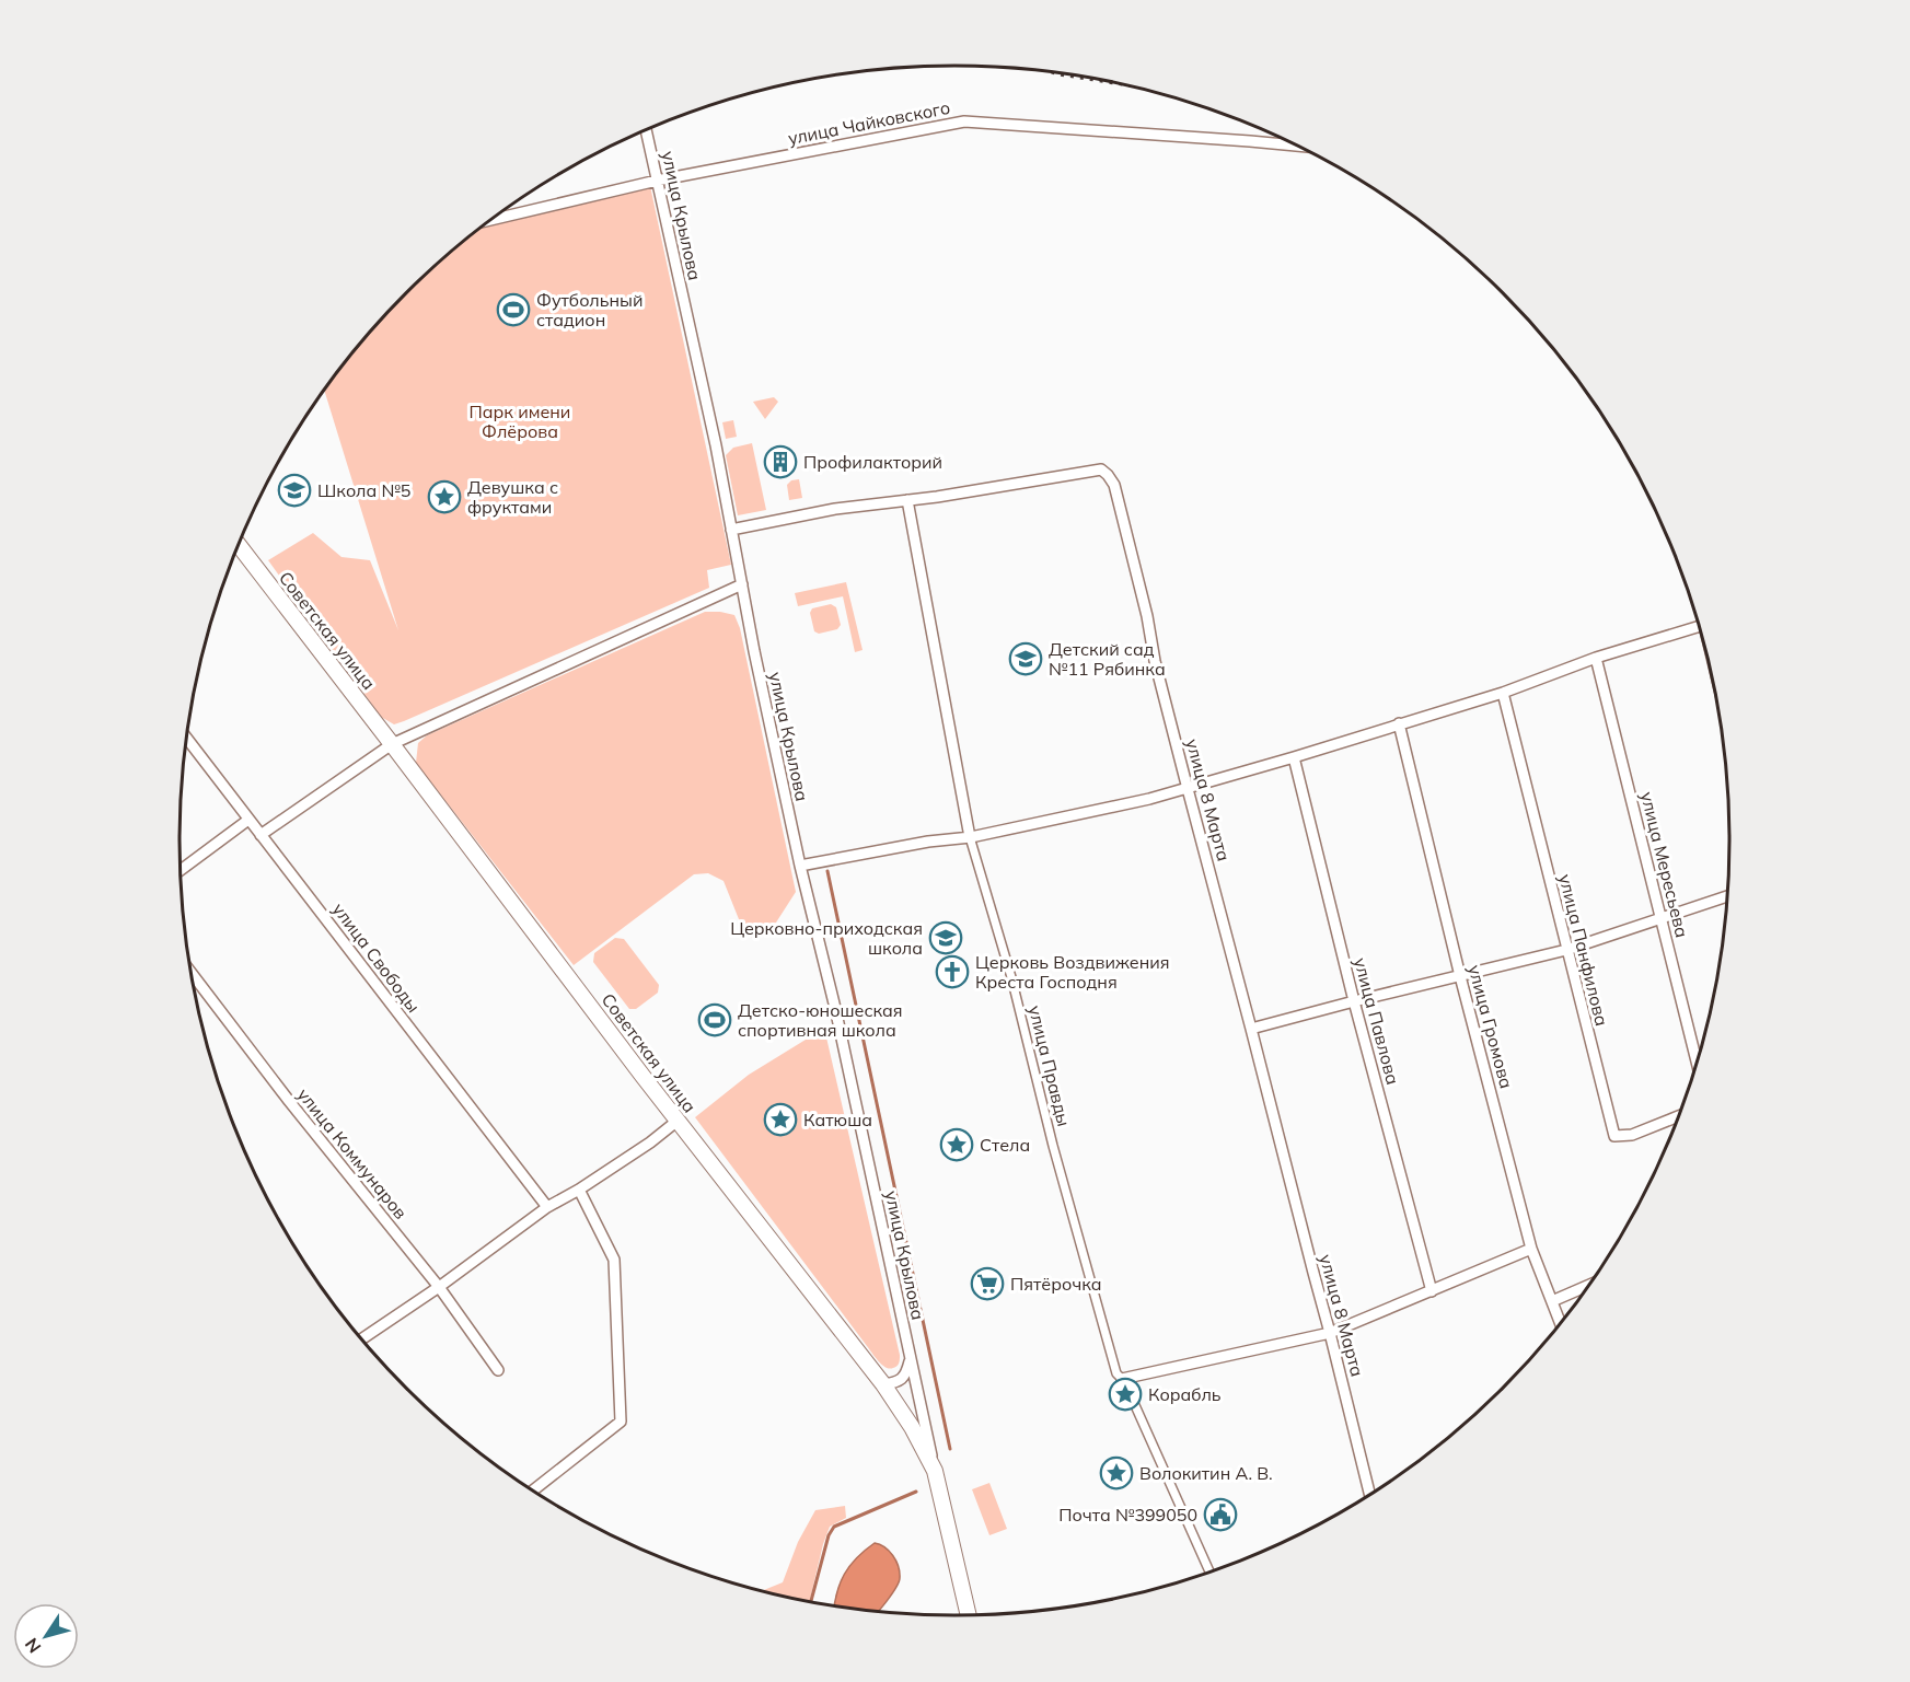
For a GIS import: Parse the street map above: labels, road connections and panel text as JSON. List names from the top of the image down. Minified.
{"streets":{"main road":["Советская улица"],"street":["улица Чайковского","улица Крылова","улица 8 Марта","улица Мересьева","улица Панфилова","улица Свободы","улица Павлова","улица Громова","улица Правды","улица Коммунаров"]},"crossings":[["улица Чайковского","улица Крылова"],["улица Крылова","Советская улица"],["улица Крылова","улица 8 Марта"],["улица 8 Марта","улица Правды"]],"parks":["Парк имени Флёрова"],"places":{"sports":["Футбольный стадион","Детско-юношеская спортивная школа"],"building":["Профилакторий"],"school or university":["Школа №5","Детский сад №11 Рябинка","Церковно-приходская школа"],"place":["Девушка с фруктами","Катюша","Стела","Корабль","Волокитин А. В."],"church":["Церковь Воздвижения Креста Господня"],"supermarket":["Пятёрочка"],"public building":["Почта №399050"]},"north":"bottom left"}
